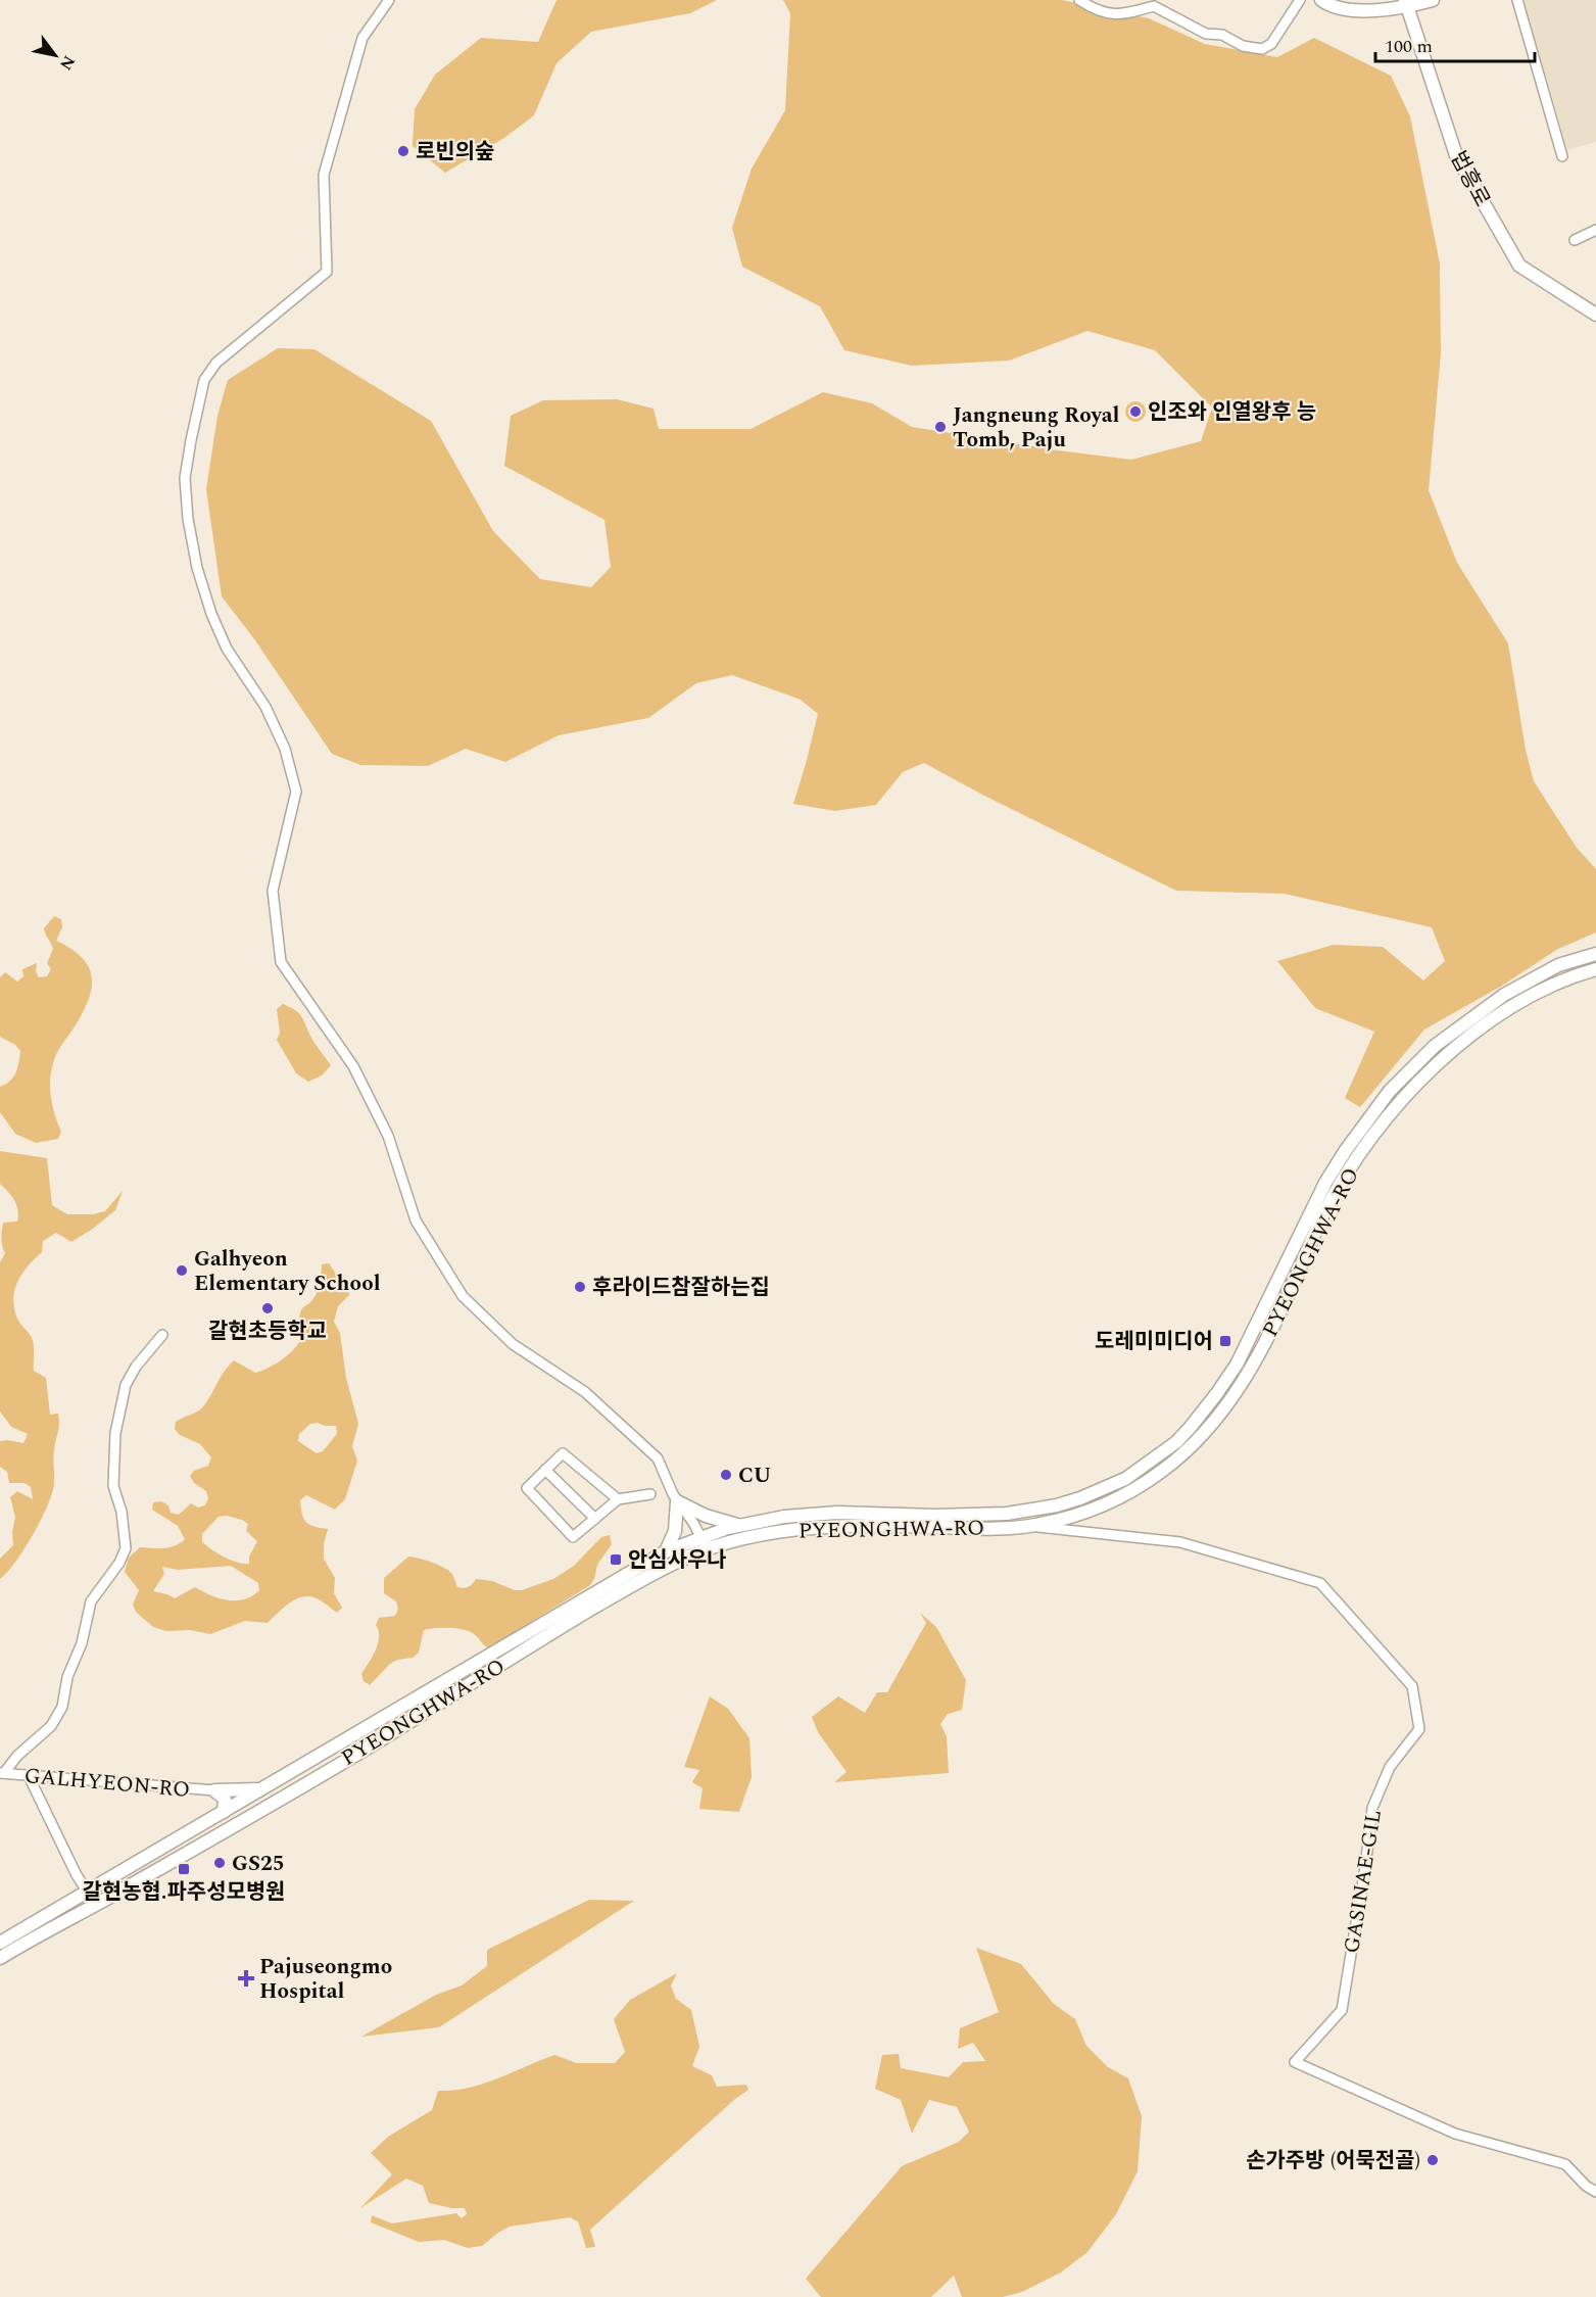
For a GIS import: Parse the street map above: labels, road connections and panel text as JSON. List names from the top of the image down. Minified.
{"streets":{"main road":["법흥로","PYEONGHWA-RO"],"street":["GALHYEON-RO","GASINAE-GIL"]},"crossings":[["PYEONGHWA-RO","GASINAE-GIL"]],"places":{"other":["로빈의숲","인조와 인열왕후 능","Jangneung Royal Tomb, Paju","Galhyeon Elementary School","후라이드참잘하는집","갈현초등학교","CU","GS25","손가주방 (어묵전골)"],"transit":["도레미미디어","안심사우나","갈현농협.파주성모병원"],"health":["Pajuseongmo Hospital"]},"scale_bar":"100 m","north":"bottom right"}
